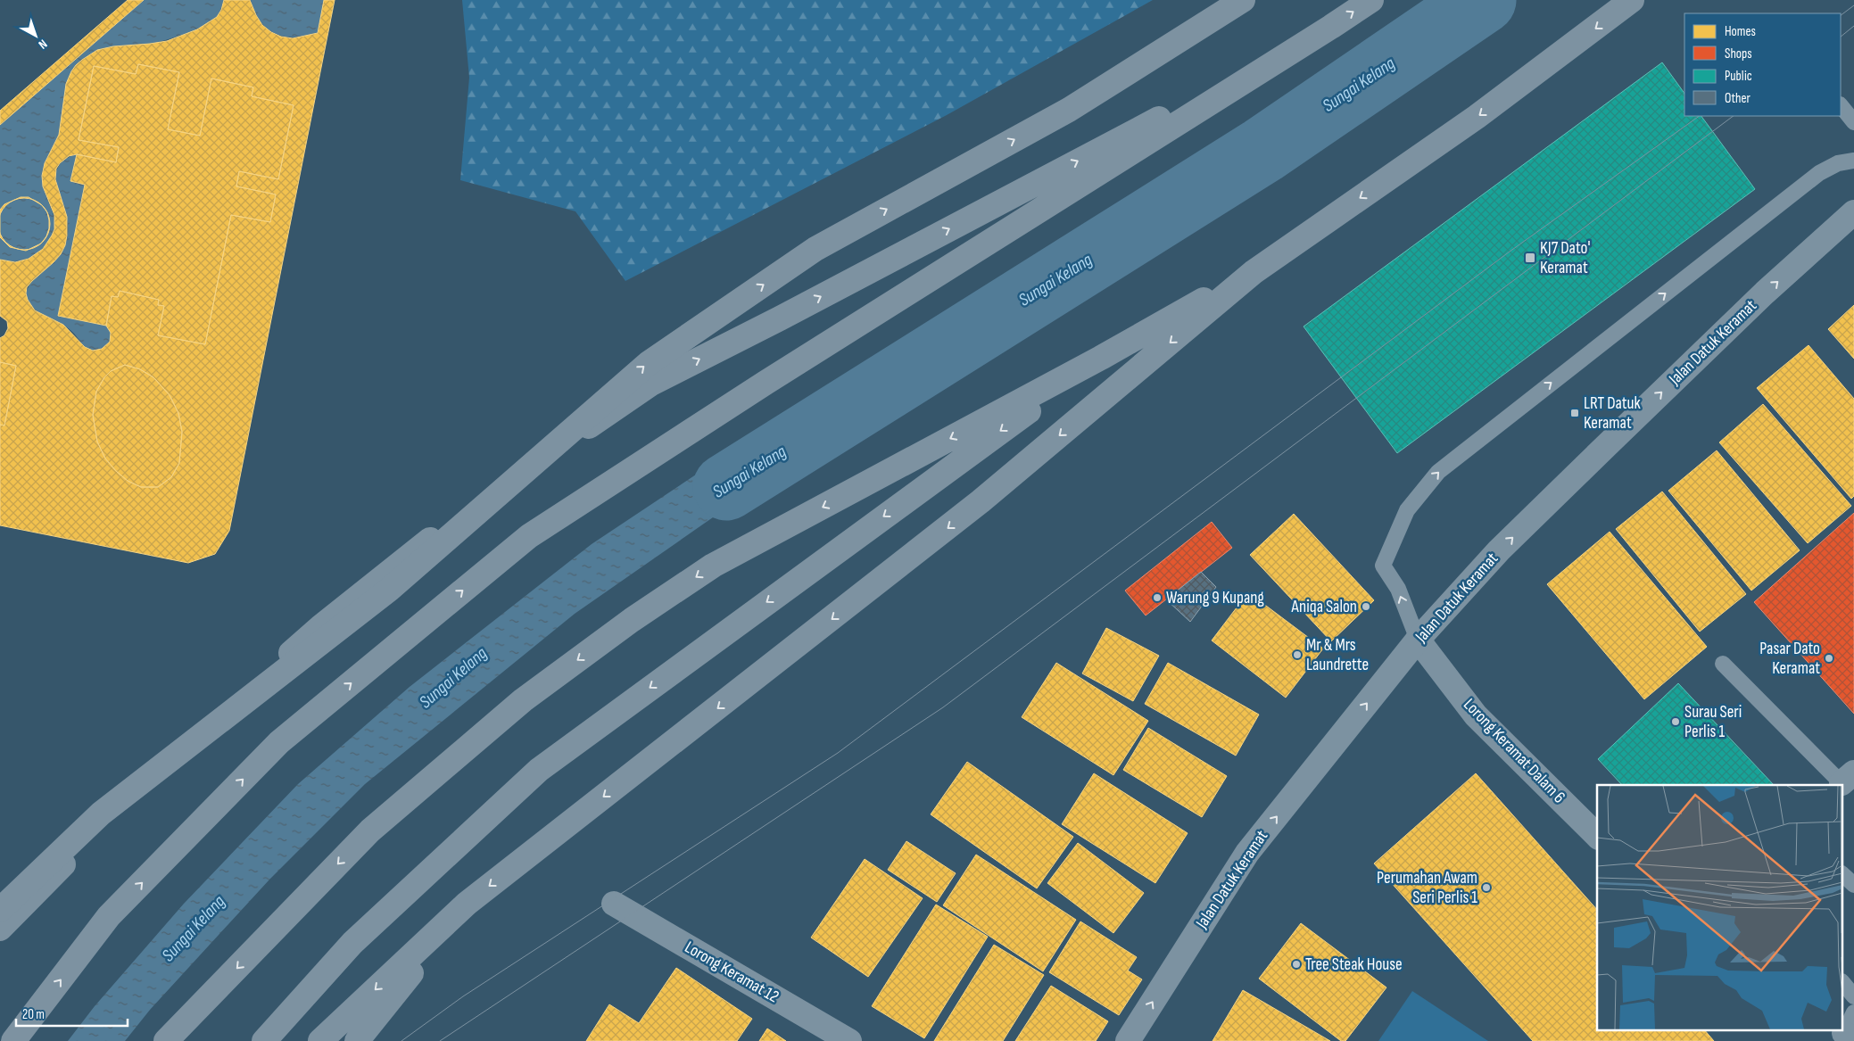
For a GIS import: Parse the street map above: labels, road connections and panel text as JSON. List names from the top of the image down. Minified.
{"streets":{"street":["Jalan Datuk Keramat","Lorong Keramat Dalam 6","Lorong Keramat 12"]},"crossings":[["Jalan Datuk Keramat","Lorong Keramat Dalam 6"]],"one_way":["Jalan Datuk Keramat"],"water":["Sungai Kelang"],"places":{"transit":["KJ7 Dato' Keramat","LRT Datuk Keramat"],"other":["Warung 9 Kupang","Aniqa Salon","Mr & Mrs Laundrette","Pasar Dato Keramat","Surau Seri Perlis 1","Perumahan Awam Seri Perlis 1","Tree Steak House"]},"legend":["Homes","Shops","Public","Other"],"scale_bar":"20 m","north":"bottom right"}
